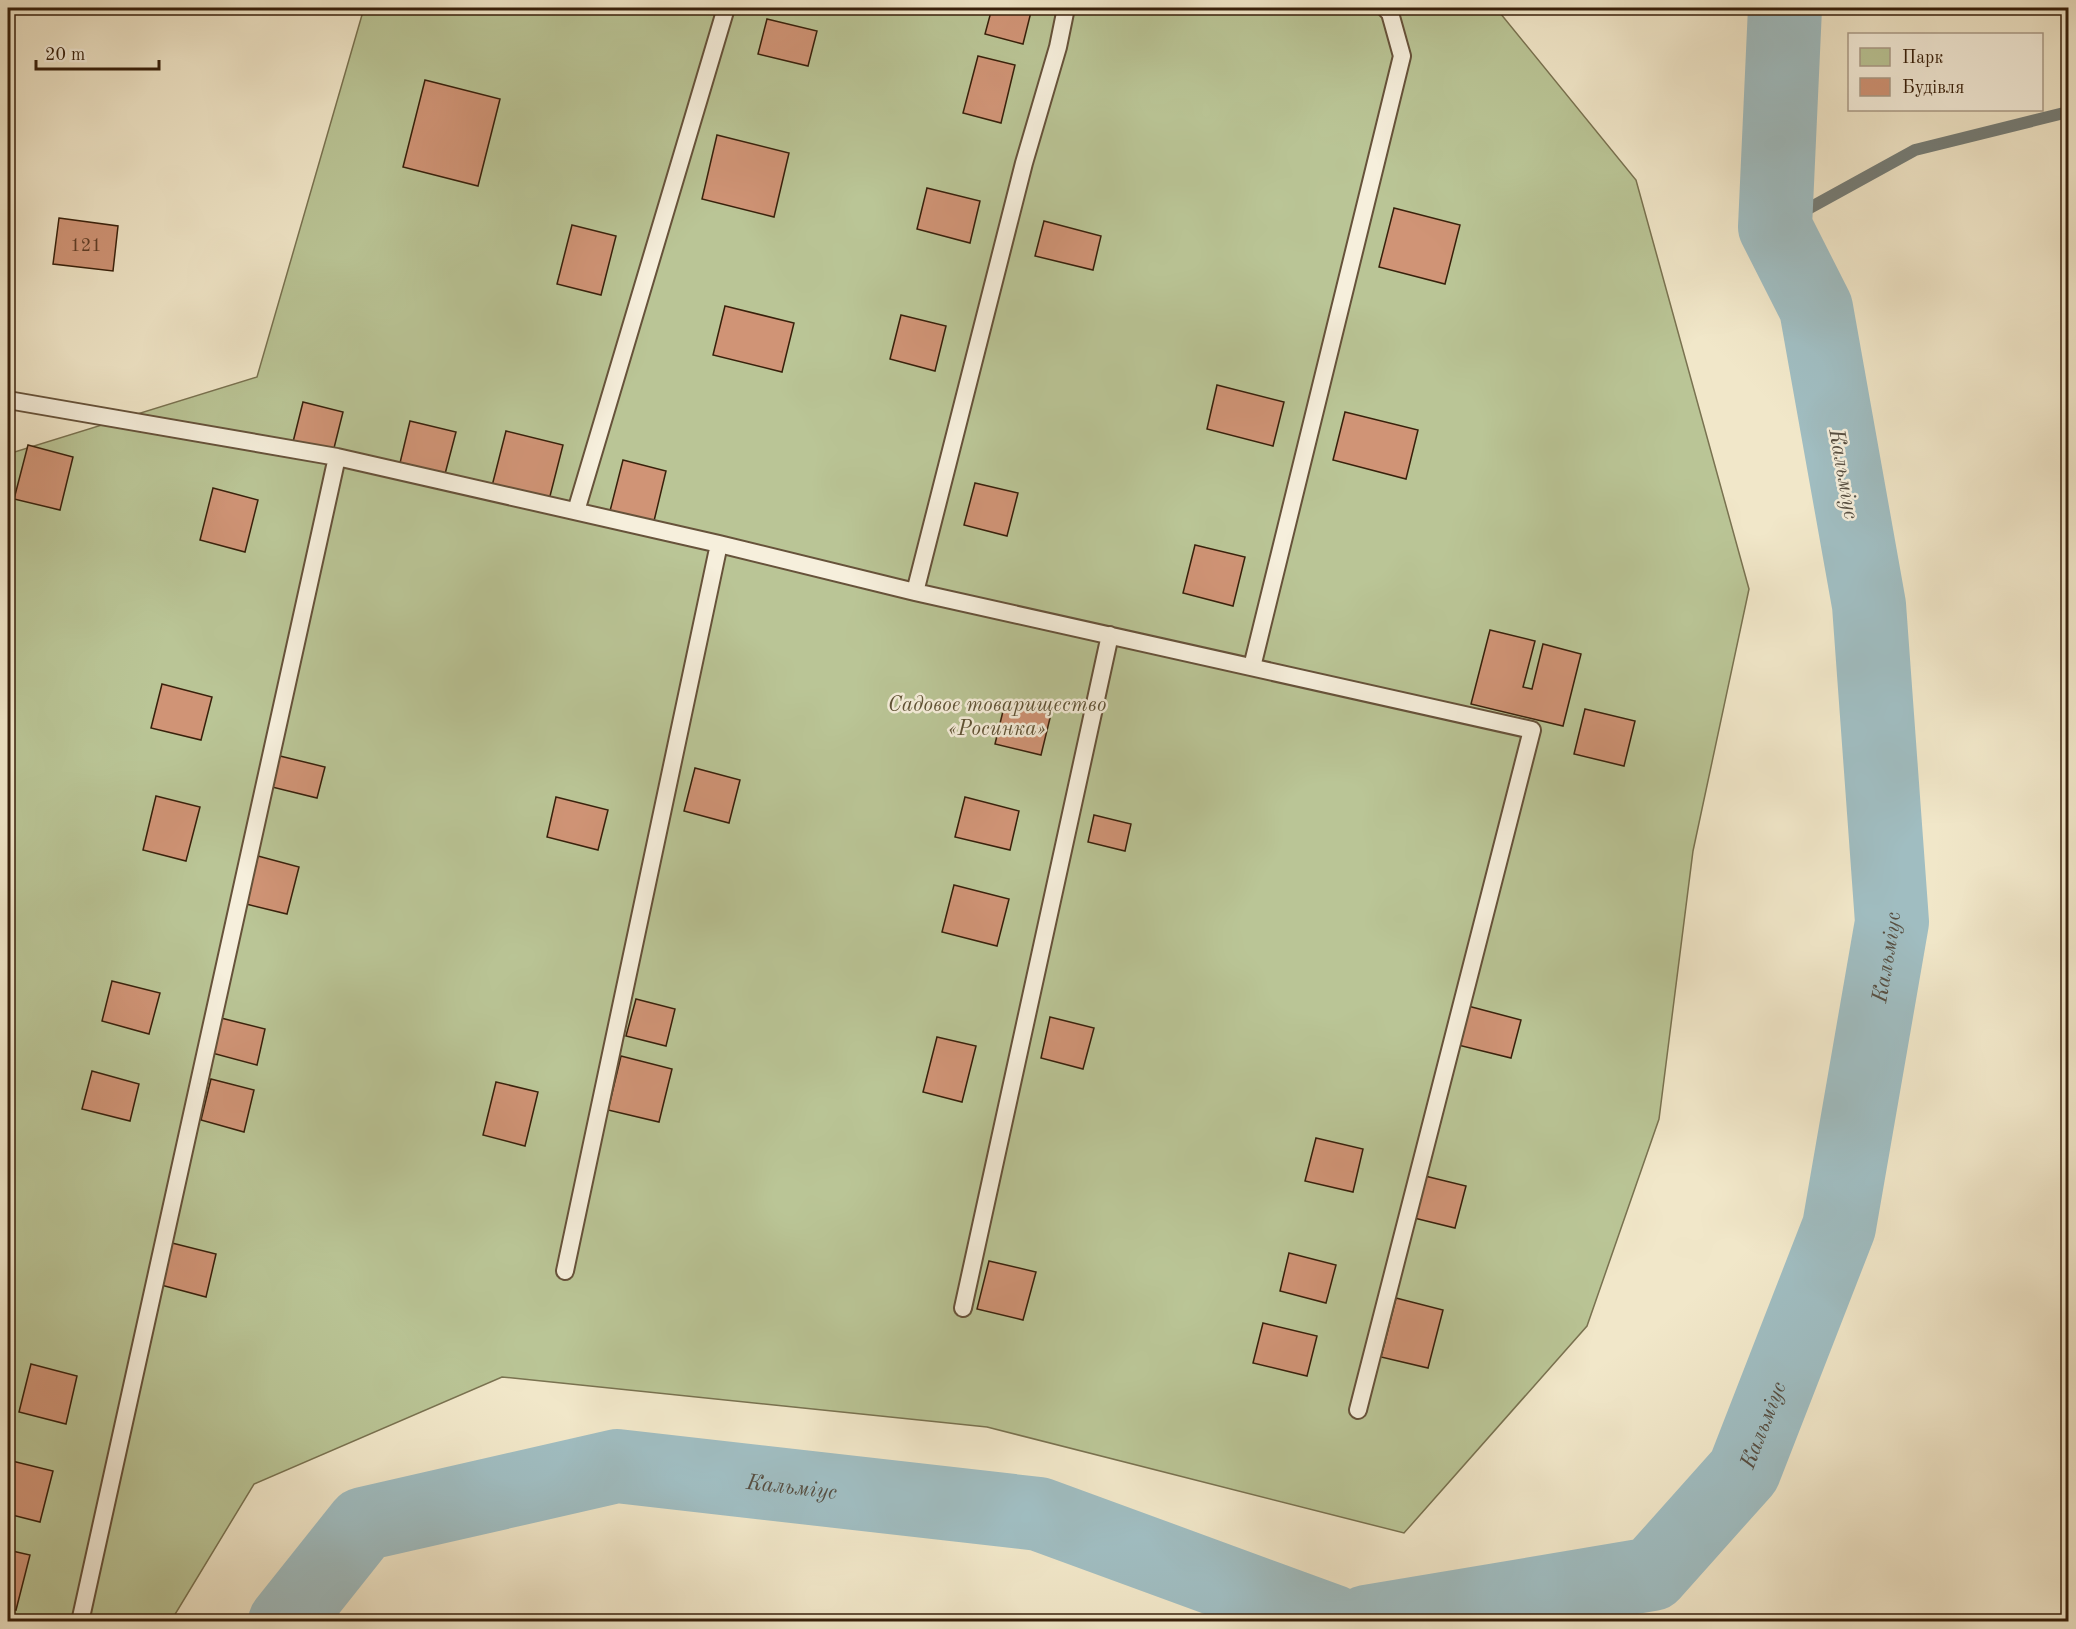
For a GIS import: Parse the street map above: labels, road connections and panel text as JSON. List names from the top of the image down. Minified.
{"water":["Кальміус"],"parks":["Садовое товарищество «Росинка»"],"house_numbers":["121"],"legend":["Парк","Будівля"],"scale_bar":"20 m"}
